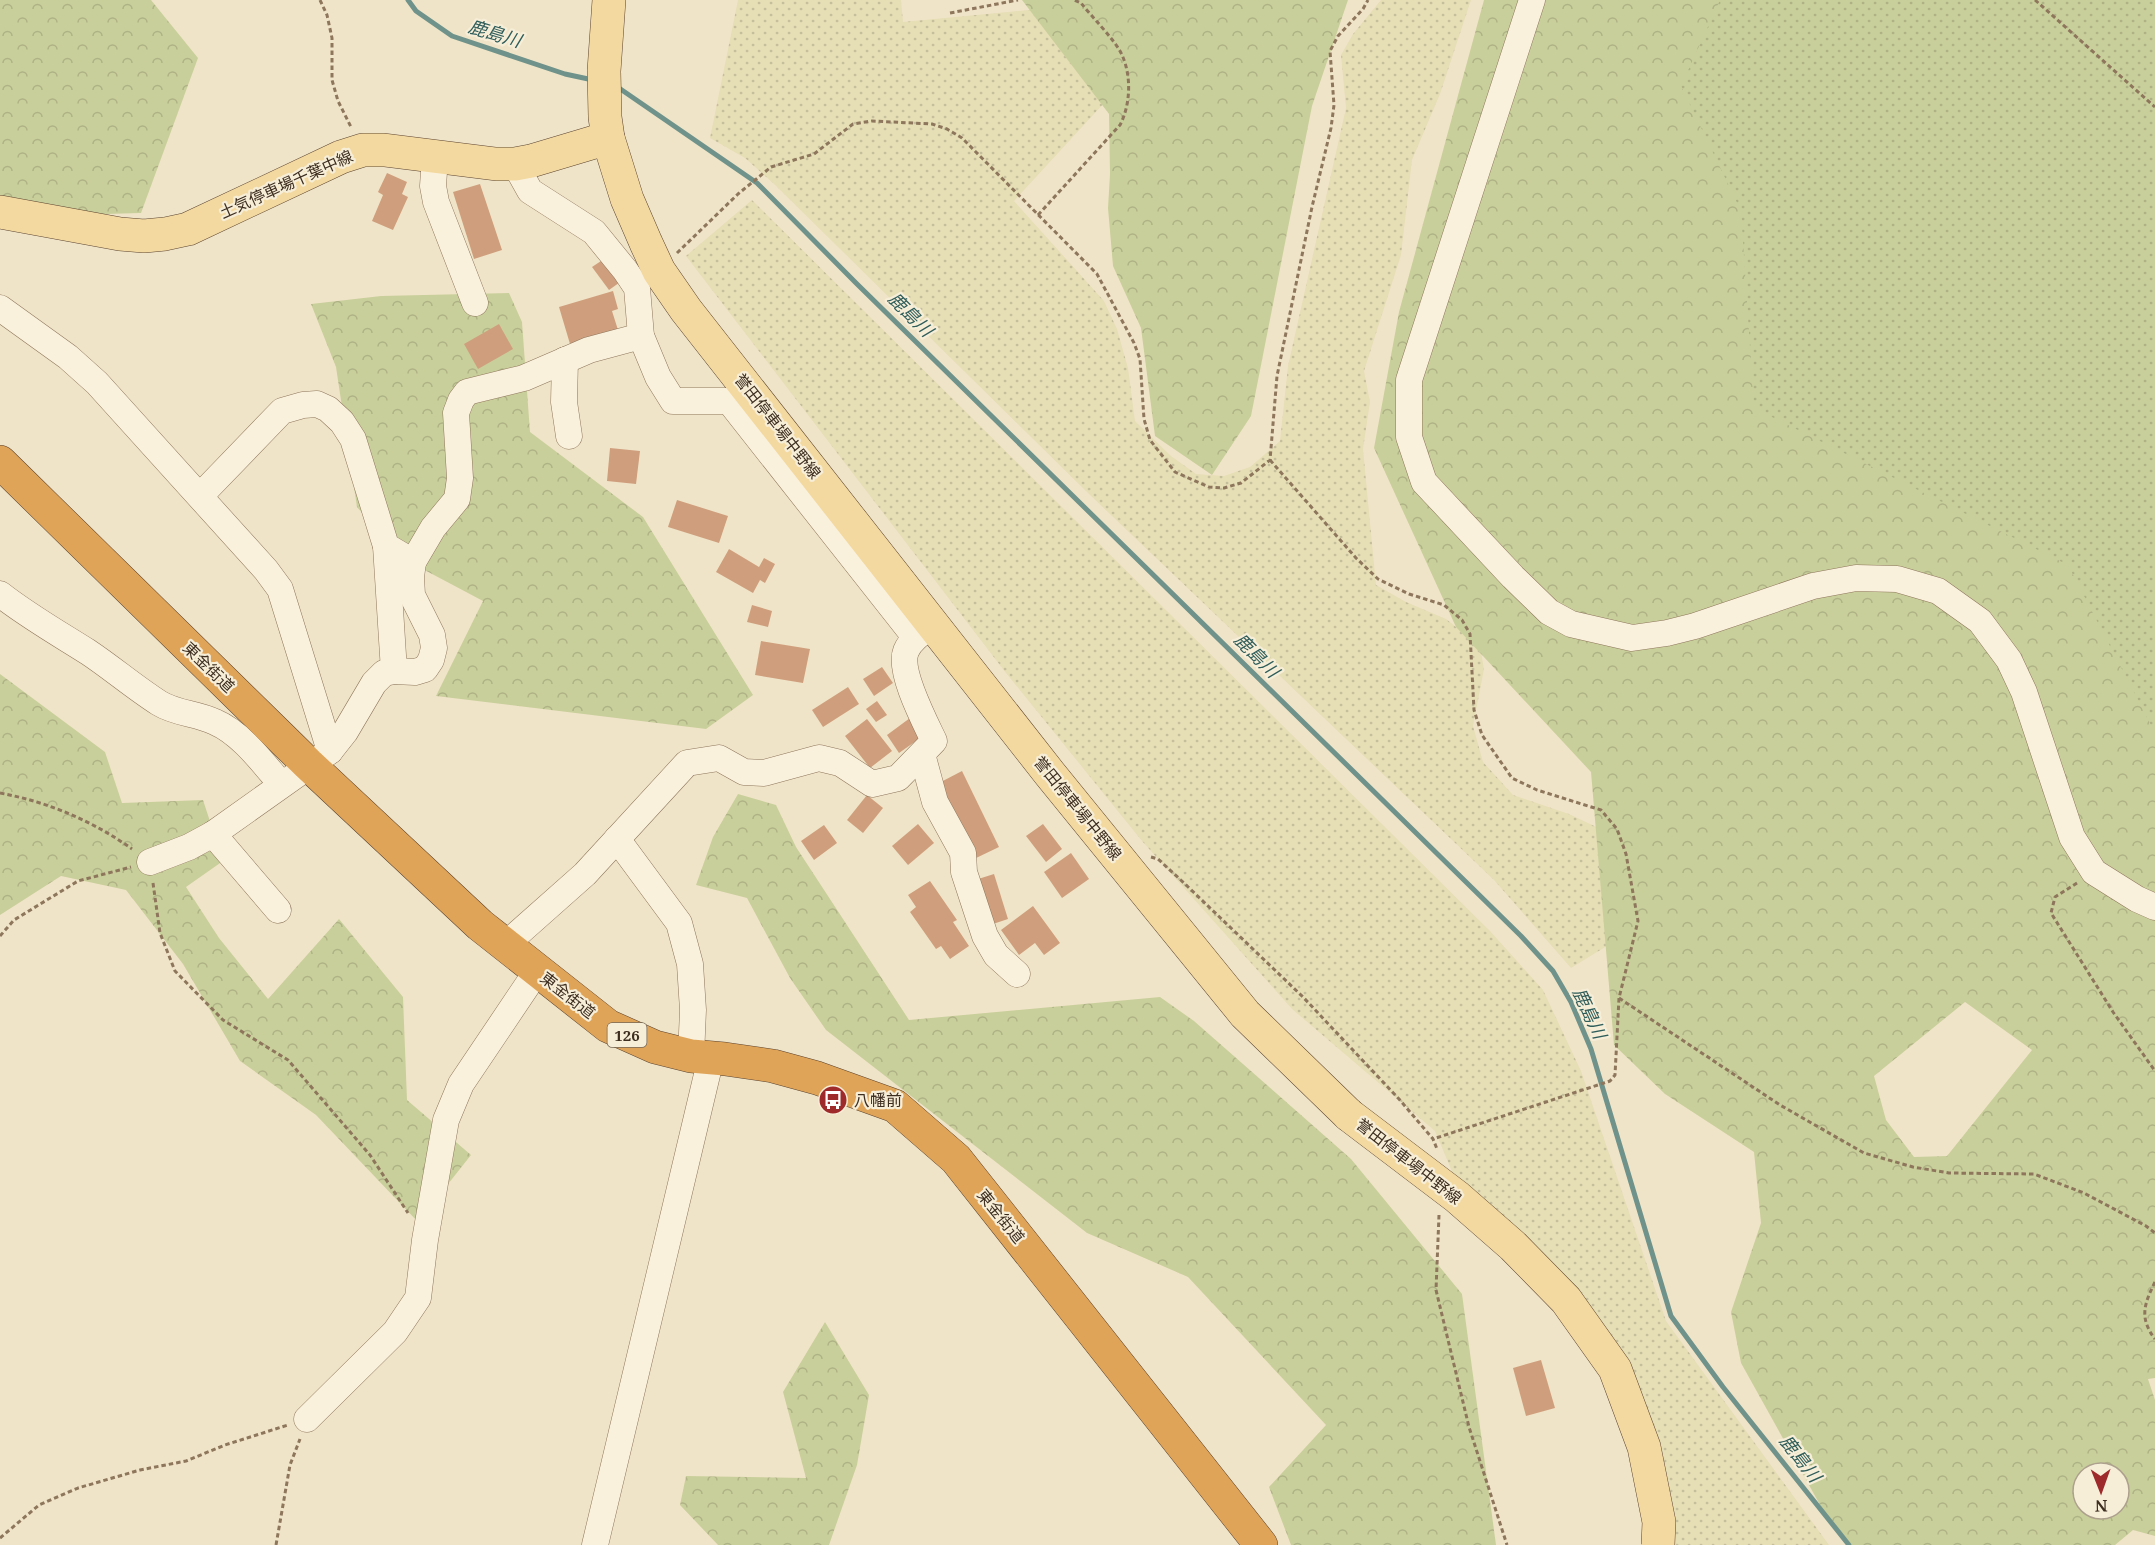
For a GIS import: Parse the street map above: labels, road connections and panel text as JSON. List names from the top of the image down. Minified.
{"streets":{"highway":["東金街道","126"],"main road":["土気停車場千葉中線","誉田停車場中野線"]},"crossings":[["土気停車場千葉中線","誉田停車場中野線"]],"water":["鹿島川"],"places":{"bus stop":["八幡前"]},"north":"bottom"}
